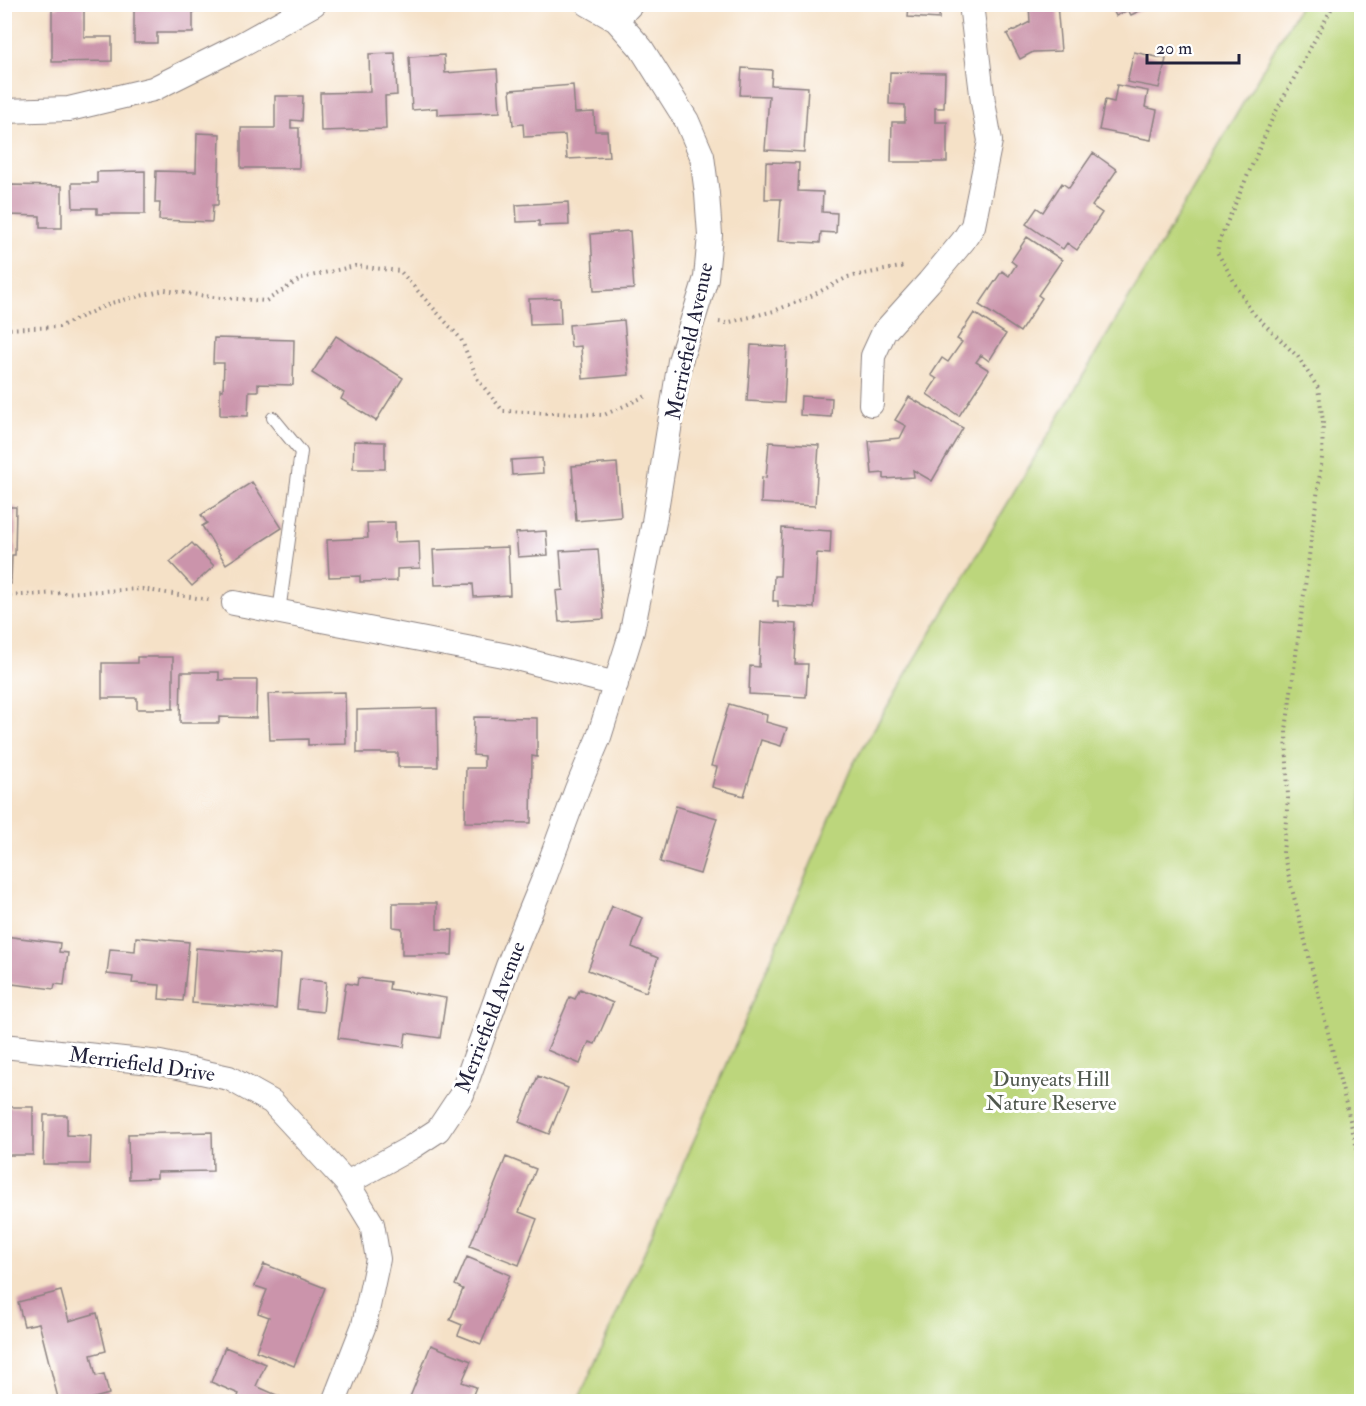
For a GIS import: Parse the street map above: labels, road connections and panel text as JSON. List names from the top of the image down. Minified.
{"streets":{"street":["Merriefield Avenue","Merriefield Drive"]},"crossings":[["Merriefield Avenue","Merriefield Drive"]],"parks":["Dunyeats Hill Nature Reserve"],"scale_bar":"20 m"}
